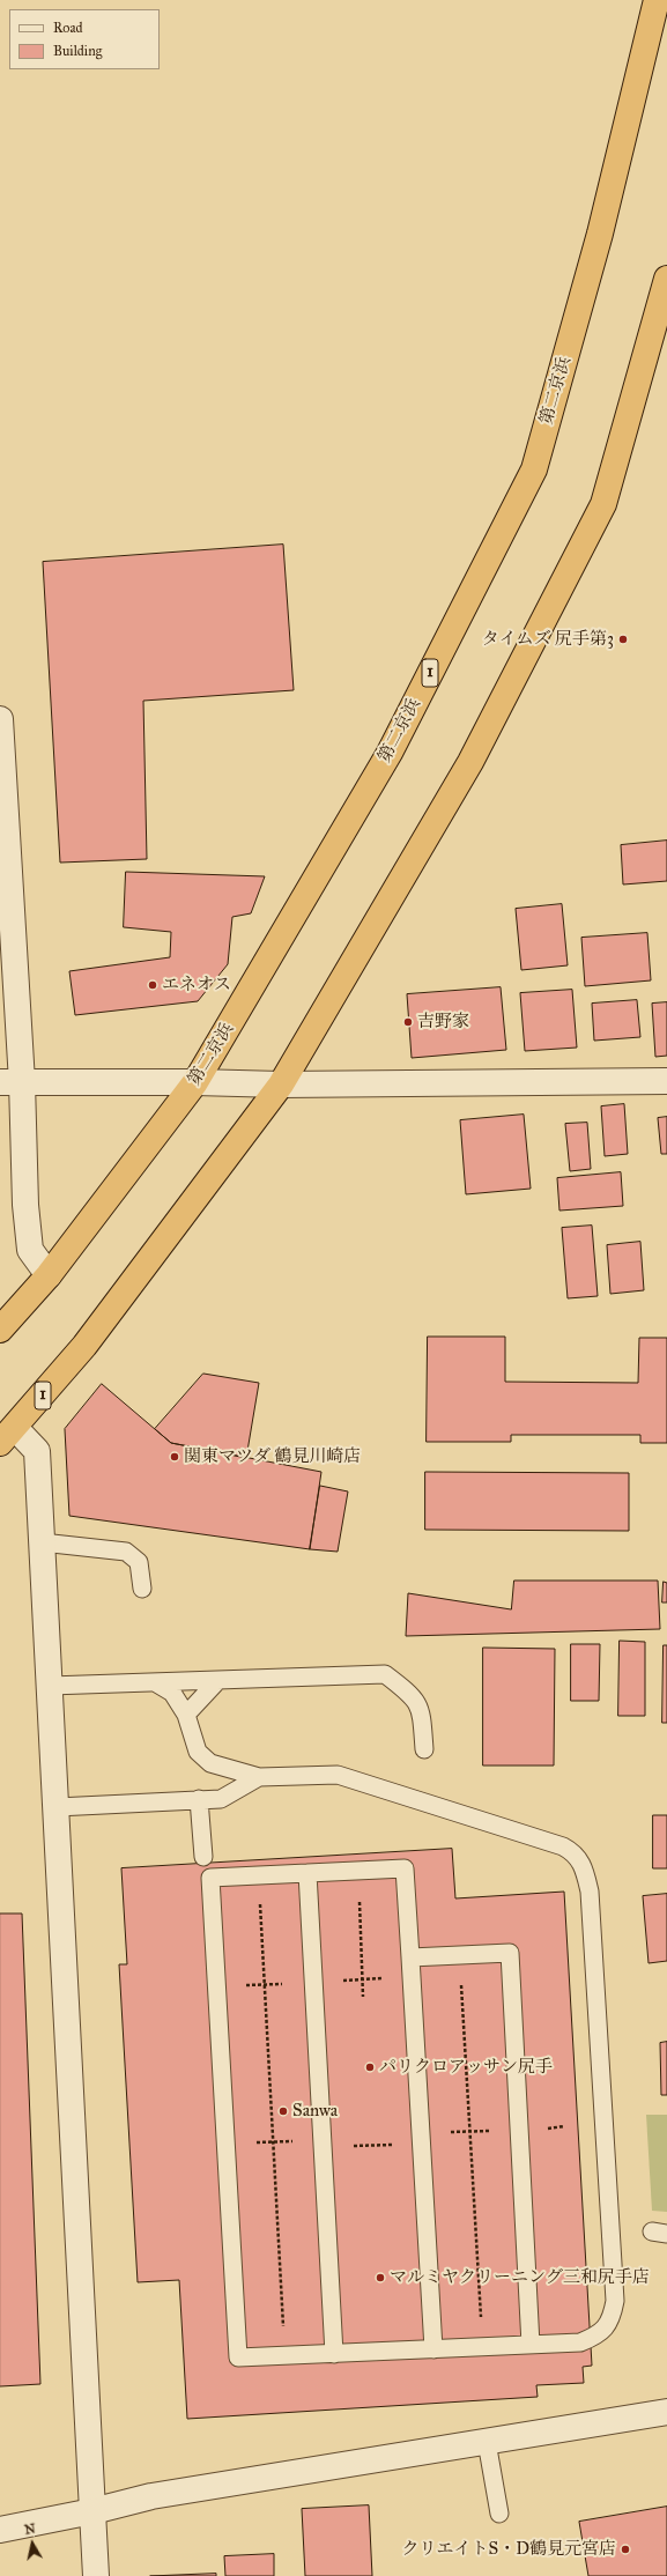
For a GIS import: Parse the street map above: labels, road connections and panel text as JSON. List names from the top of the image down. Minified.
{"streets":{"highway":["第二京浜","1"]},"places":["タイムズ 尻手第3","エネオス","吉野家","関東マツダ 鶴見川崎店","パリクロアッサン尻手","Sanwa","マルミヤクリーニング三和尻手店","クリエイトS・D鶴見元宮店"],"legend":["Road","Building"],"north":"top"}
